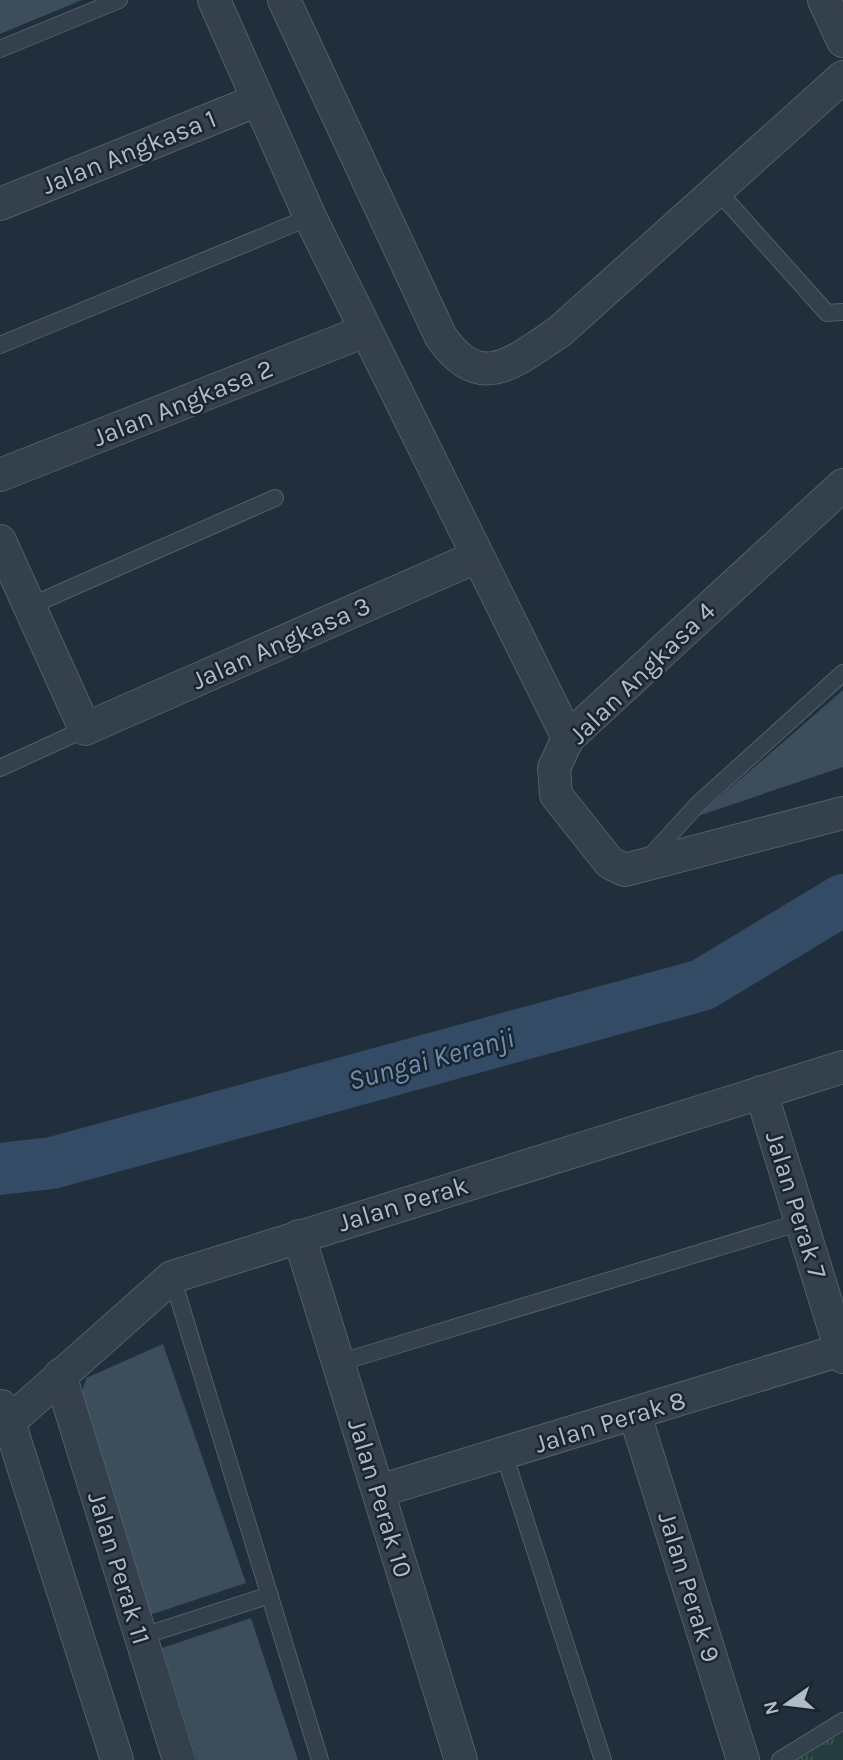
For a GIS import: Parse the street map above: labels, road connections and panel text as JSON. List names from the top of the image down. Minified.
{"streets":{"street":["Jalan Angkasa 1","Jalan Angkasa 2","Jalan Angkasa 3","Jalan Angkasa 4","Jalan Perak","Jalan Perak 7","Jalan Perak 8","Jalan Perak 10","Jalan Perak 11","Jalan Perak 9"]},"crossings":[["Jalan Perak","Jalan Perak 7"],["Jalan Perak","Jalan Perak 10"],["Jalan Perak","Jalan Perak 11"],["Jalan Perak 7","Jalan Perak 8"],["Jalan Perak 8","Jalan Perak 10"],["Jalan Perak 8","Jalan Perak 9"]],"water":["Sungai Keranji"],"north":"left"}
